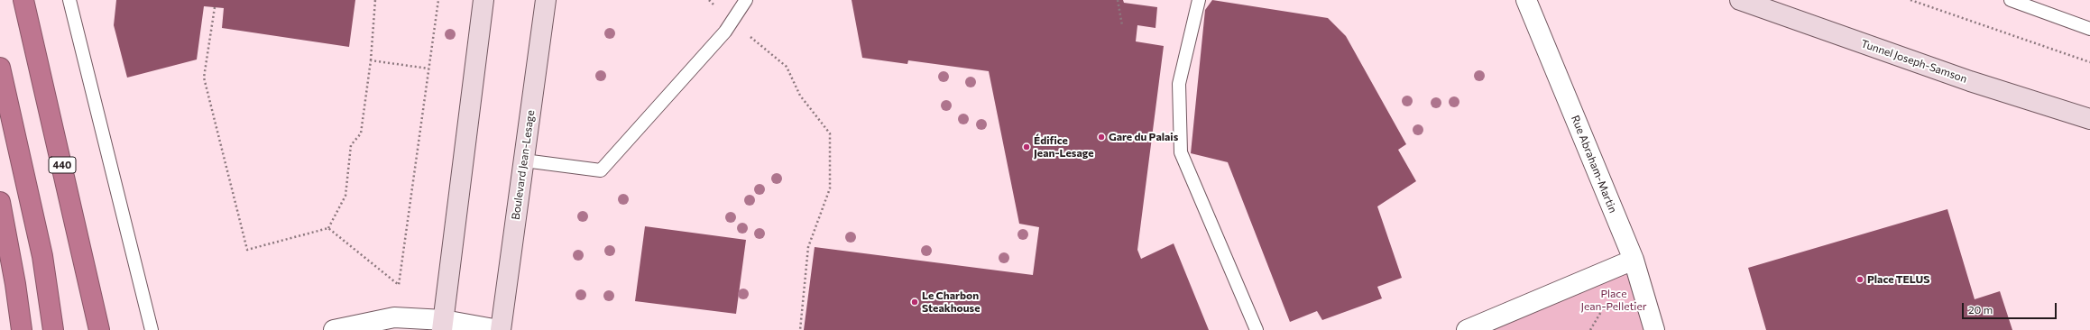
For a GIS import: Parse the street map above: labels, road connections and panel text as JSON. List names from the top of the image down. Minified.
{"streets":{"highway":["440"],"main road":["Tunnel Joseph-Samson","Boulevard Jean-Lesage"],"street":["Rue Abraham-Martin"]},"parks":["Place Jean-Pelletier"],"places":["Gare du Palais","Édifice Jean-Lesage","Place TELUS","Le Charbon Steakhouse"],"scale_bar":"20 m"}
